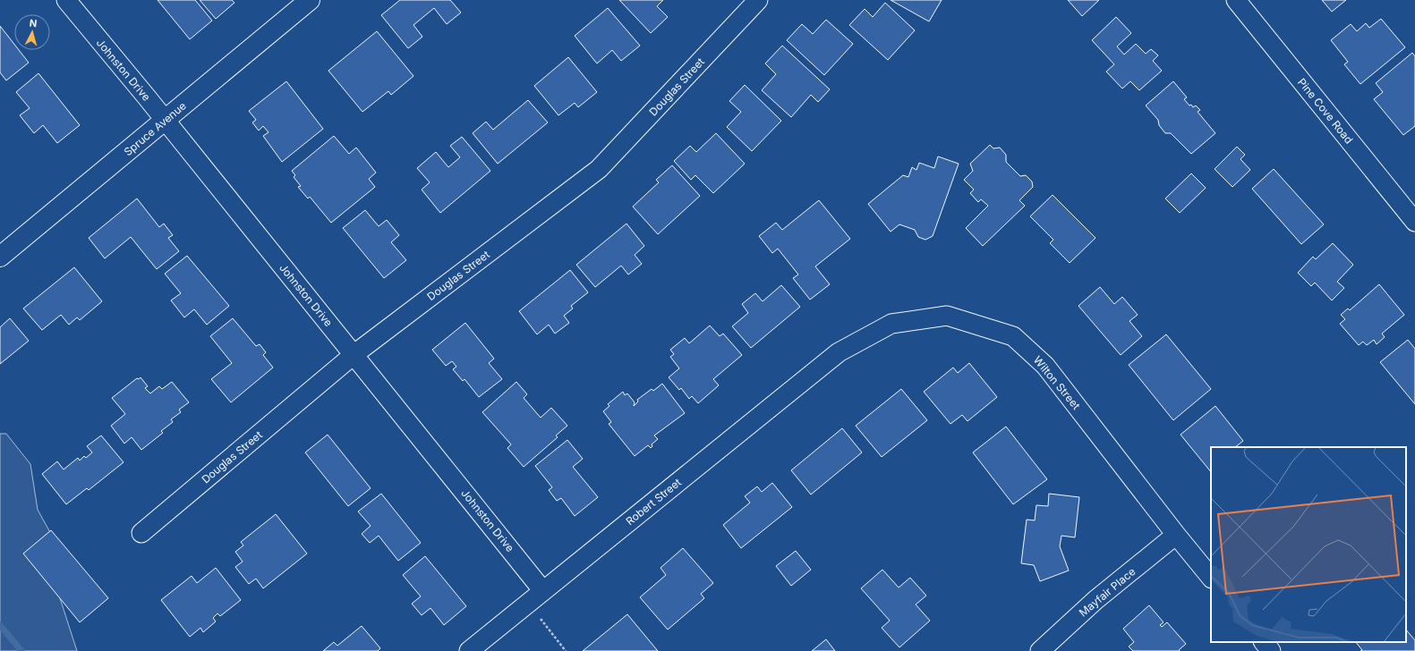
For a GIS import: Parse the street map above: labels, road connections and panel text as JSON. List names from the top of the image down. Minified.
{"streets":{"street":["Johnston Drive","Douglas Street","Pine Cove Road","Spruce Avenue","Wilton Street","Robert Street","Mayfair Place"]},"crossings":[["Johnston Drive","Douglas Street"],["Johnston Drive","Spruce Avenue"],["Johnston Drive","Robert Street"],["Wilton Street","Robert Street"],["Wilton Street","Mayfair Place"]],"north":"top"}
